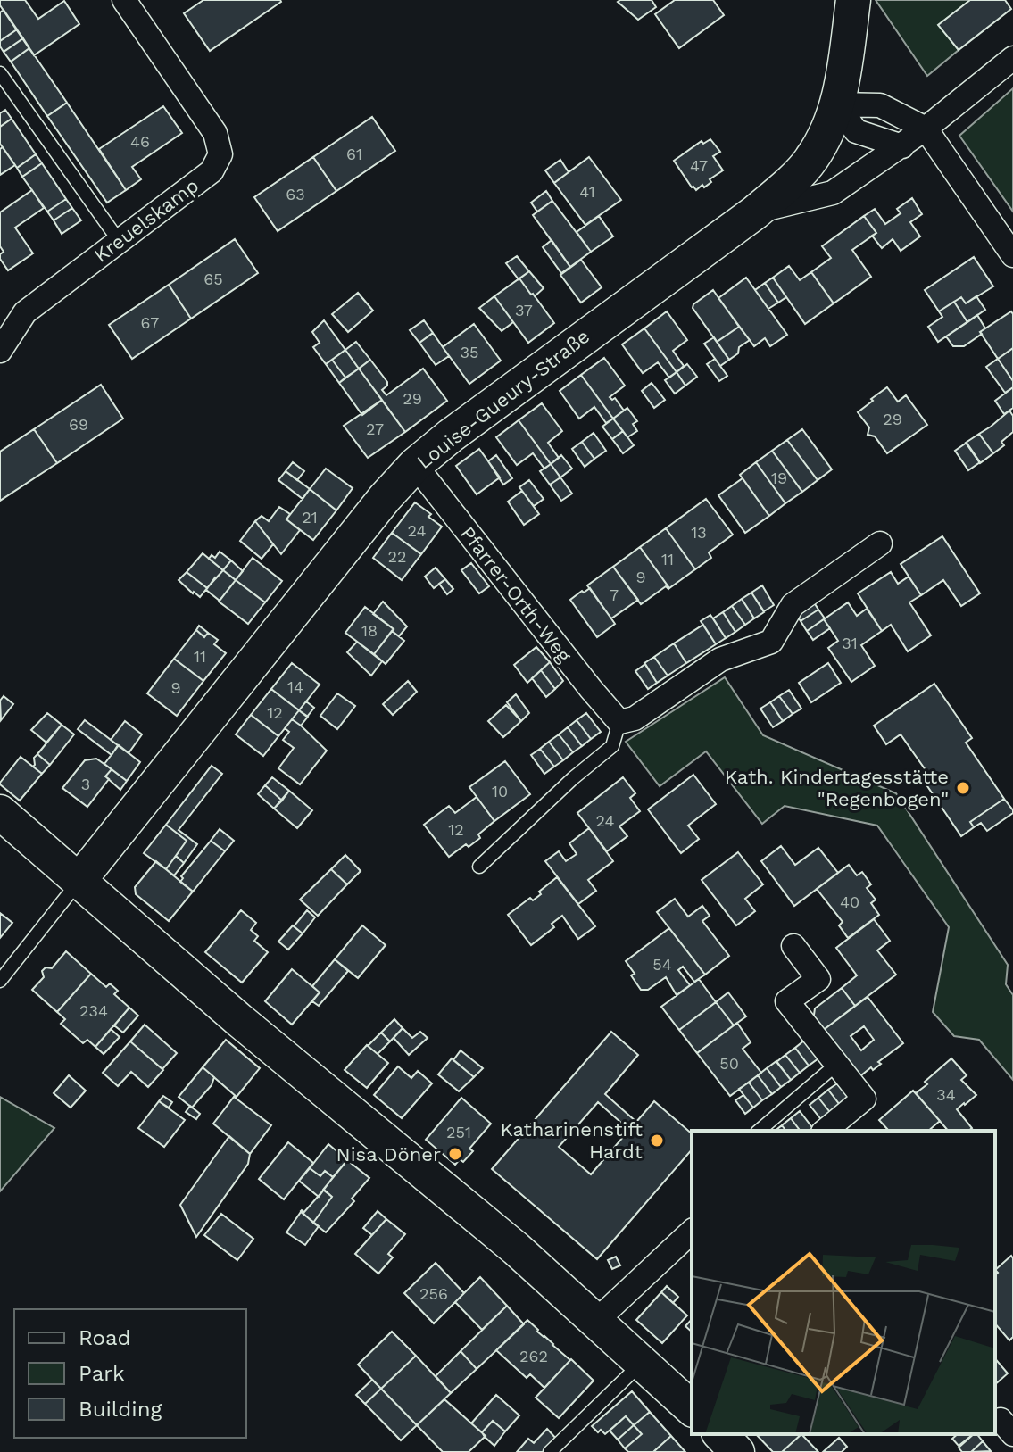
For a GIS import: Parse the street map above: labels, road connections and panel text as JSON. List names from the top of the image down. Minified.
{"streets":{"street":["Kreuelskamp","Louise-Gueury-Straße","Pfarrer-Orth-Weg"]},"crossings":[["Louise-Gueury-Straße","Pfarrer-Orth-Weg"]],"places":["Kath. Kindertagesstätte \"Regenbogen\"","Katharinenstift Hardt","Nisa Döner"],"house_numbers":["46","61","47","41","63","65","37","67","35","29","29","69","27","19","21","24","13","22","11","9","7","18","31","11","14","9","12","3","10","24","12","40","54","234","50","34","251","256","262"],"legend":["Road","Park","Building"]}
